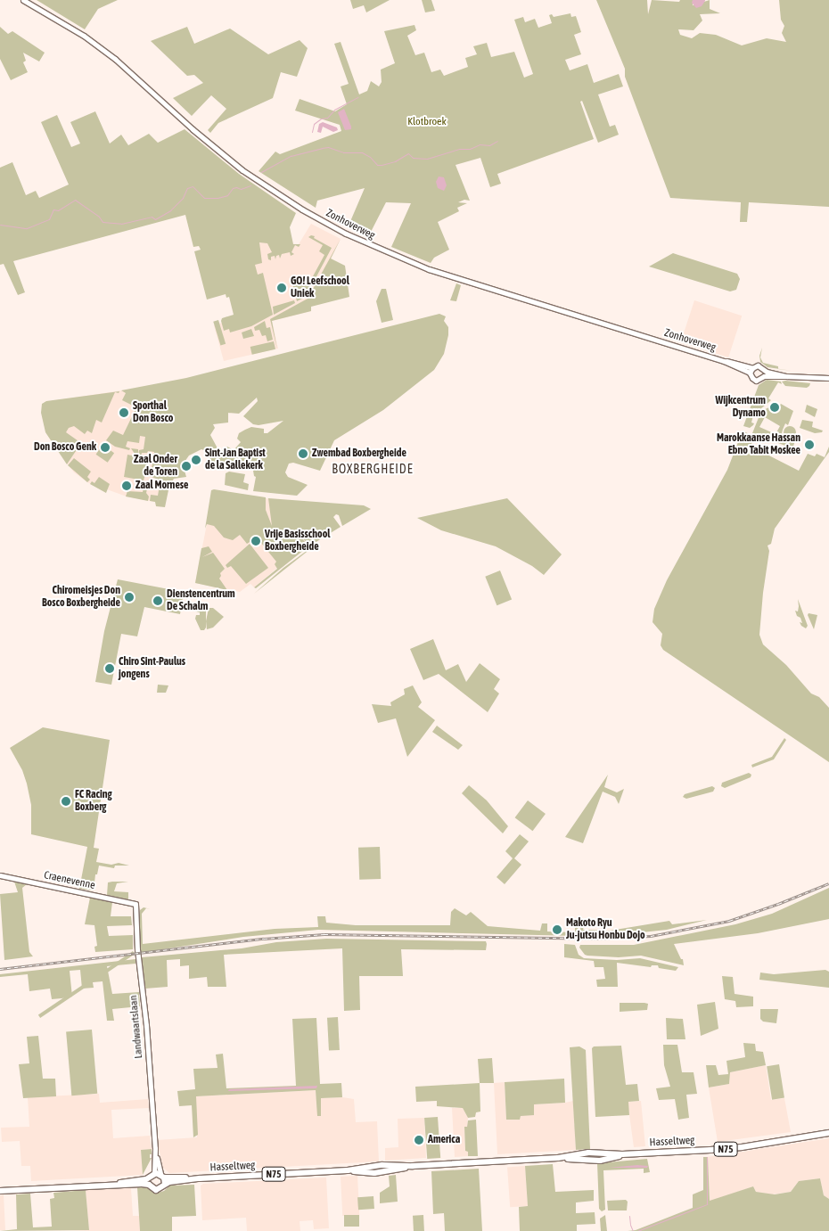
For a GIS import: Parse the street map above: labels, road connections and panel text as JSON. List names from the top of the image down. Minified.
{"streets":{"main road":["Hasseltweg","N75"],"street":["Zonhoverweg","Craenevenne","Landwaartslaan"]},"crossings":[["Craenevenne","Landwaartslaan"],["Landwaartslaan","Hasseltweg"]],"districts":["BOXBERGHEIDE"],"parks":["Klotbroek"],"places":["GO! Leefschool Uniek","Wijkcentrum Dynamo","Sporthal Don Bosco","Marokkaanse Hassan Ebno Tabit Moskee","Don Bosco Genk","Zwembad Boxbergheide","Sint-Jan Baptist de la Sallekerk","Zaal Onder de Toren","Zaal Mornese","Vrije Basisschool Boxbergheide","Chiromeisjes Don Bosco Boxbergheide","Dienstencentrum De Schalm","Chiro Sint-Paulus jongens","FC Racing Boxberg","Makoto Ryu Ju-jutsu Honbu Dojo","America"]}
